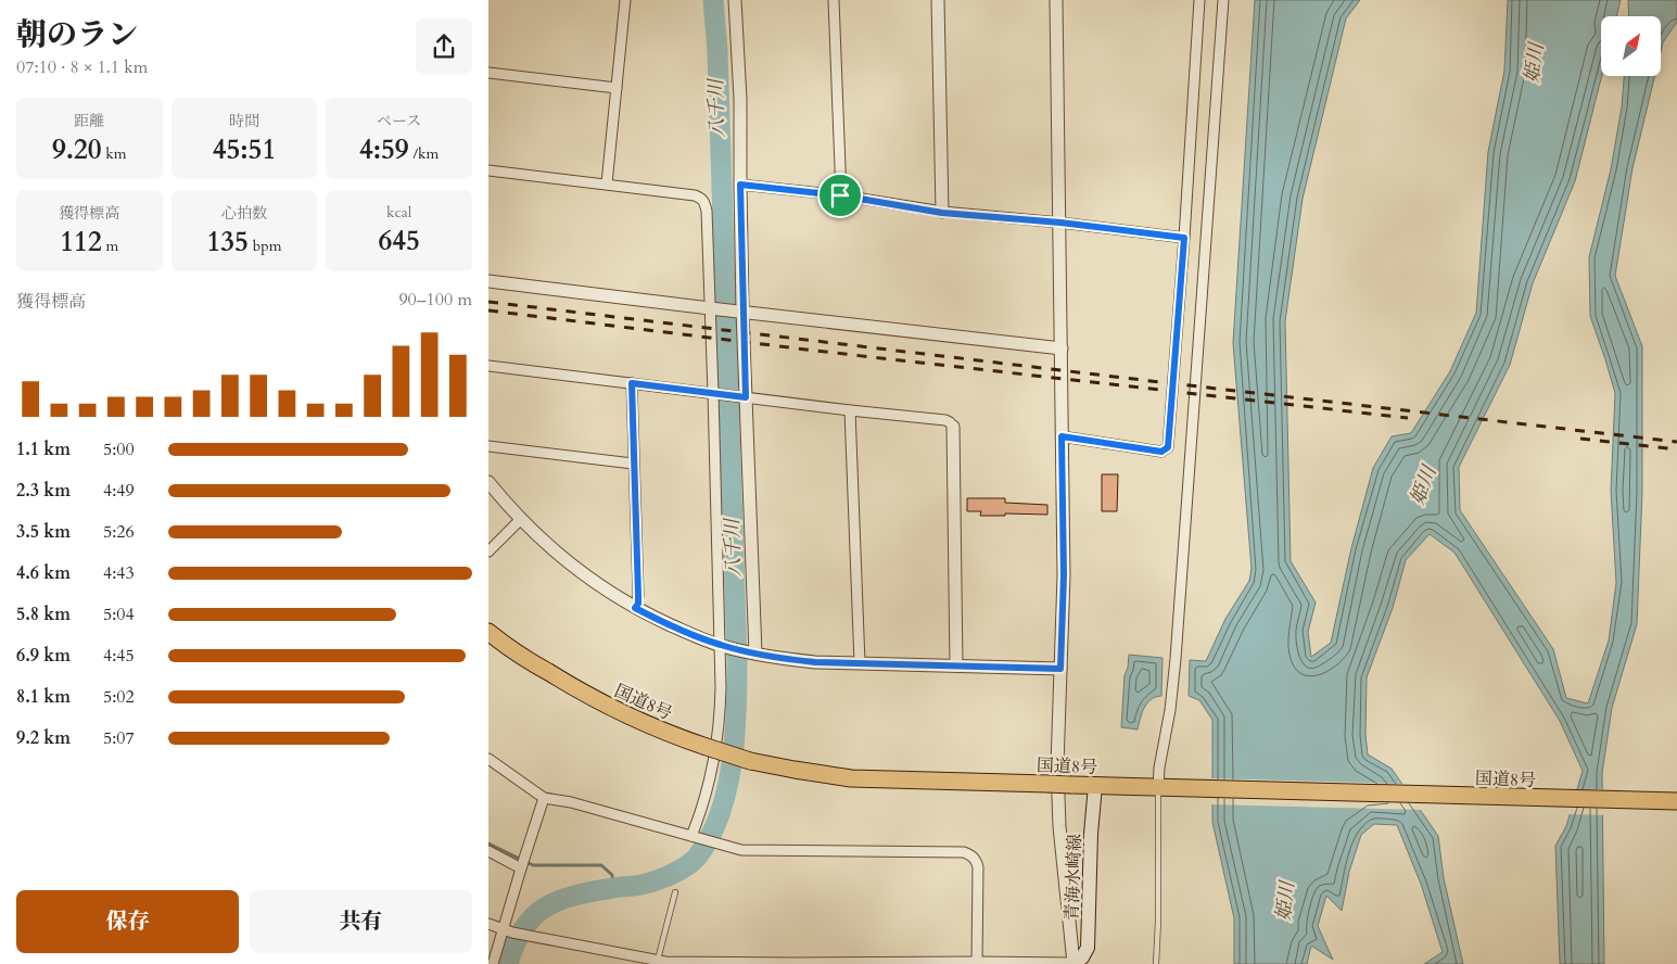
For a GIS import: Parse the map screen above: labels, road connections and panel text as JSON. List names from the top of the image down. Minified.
{"streets":{"highway":["国道8号"],"main road":["青海水崎線"]},"crossings":[["国道8号","青海水崎線"]],"water":["姫川","八千川"],"north":"top right","page":{"heading":["朝のラン","07:10 · 8 × 1.1 km"],"stats":[["距離","9.20 km"],["時間","45:51"],["ペース","4:59 /km"],["獲得標高","112 m"],["心拍数","135 bpm"],["kcal","645"]],"chart":["獲得標高","90–100 m"],"list":[{"name":"1.1 km","note":"5:00"},{"name":"2.3 km","note":"4:49"},{"name":"3.5 km","note":"5:26"},{"name":"4.6 km","note":"4:43"},{"name":"5.8 km","note":"5:04"},{"name":"6.9 km","note":"4:45"},{"name":"8.1 km","note":"5:02"},{"name":"9.2 km","note":"5:07"}],"buttons":["保存","共有"]}}
